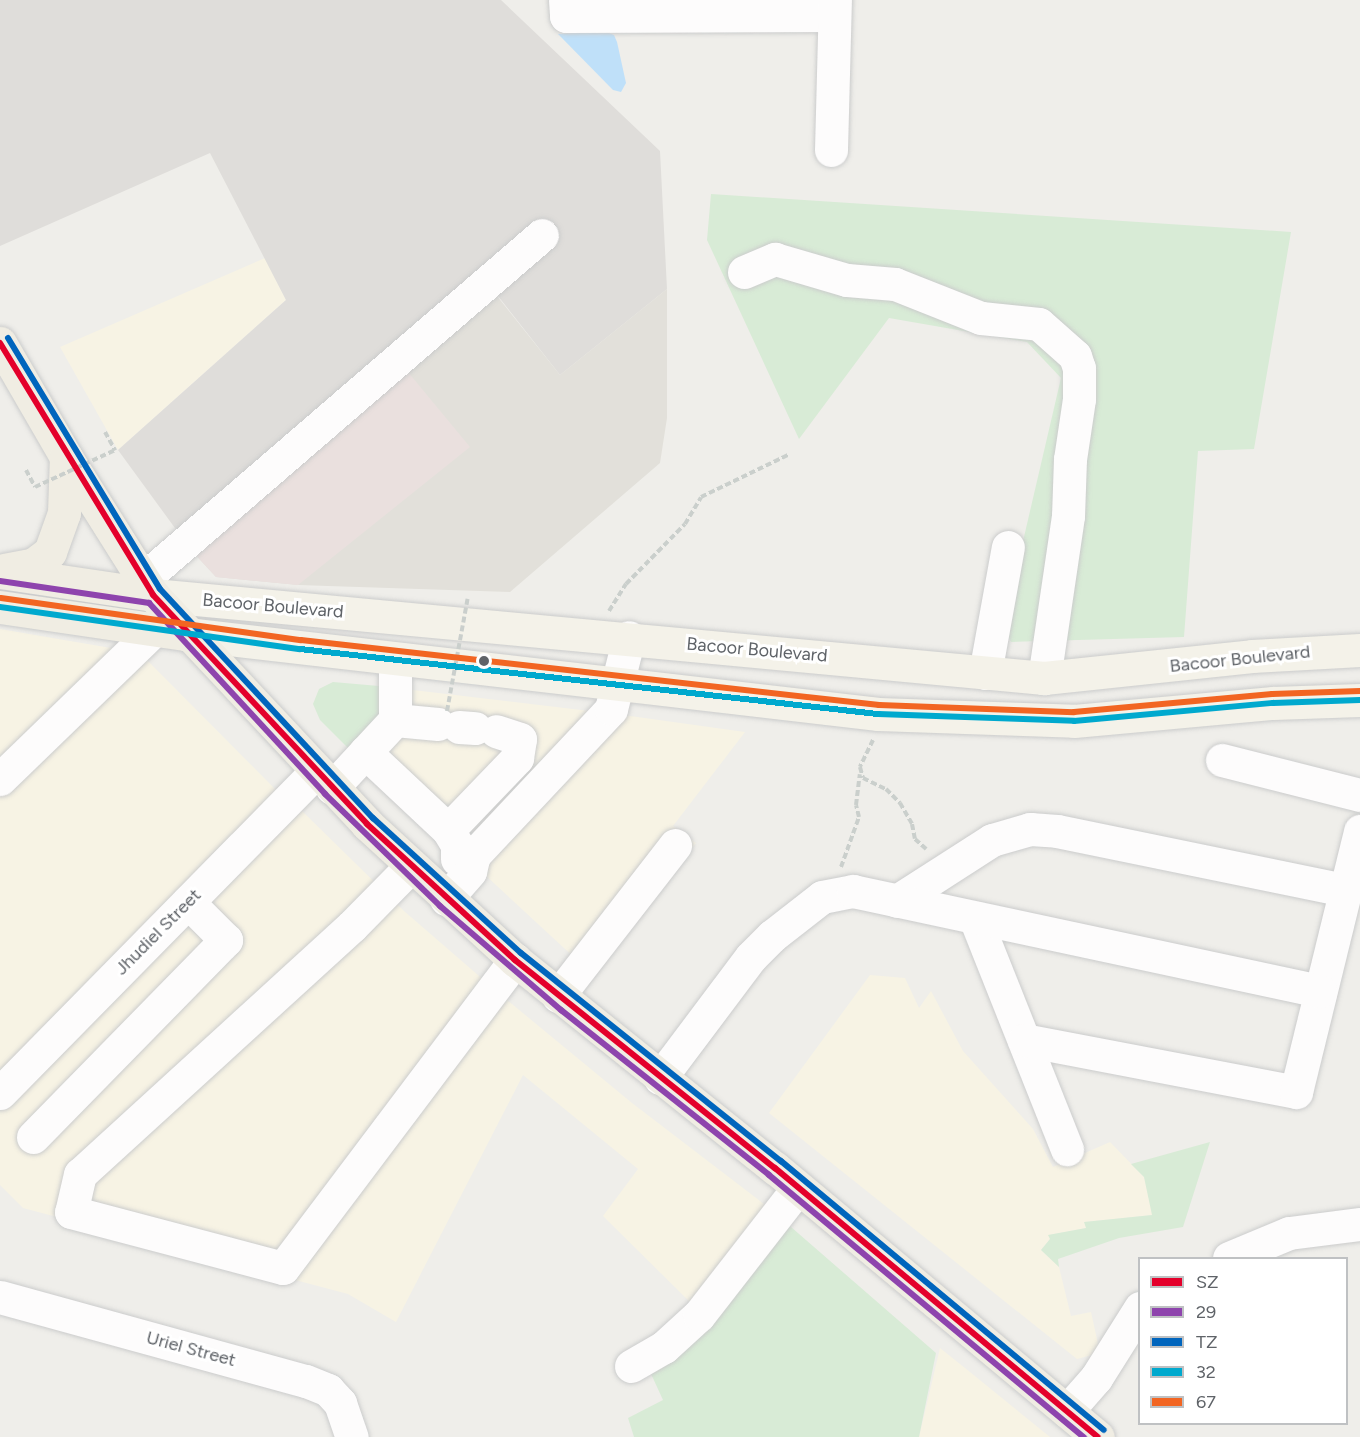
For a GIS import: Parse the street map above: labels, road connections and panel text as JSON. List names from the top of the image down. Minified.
{"streets":{"main road":["Bacoor Boulevard"],"street":["Jhudiel Street","Uriel Street"]},"lines":["transit line TZ","transit line SZ","transit line 29","transit line 67","transit line 32"],"legend":["SZ","29","TZ","32","67"]}
